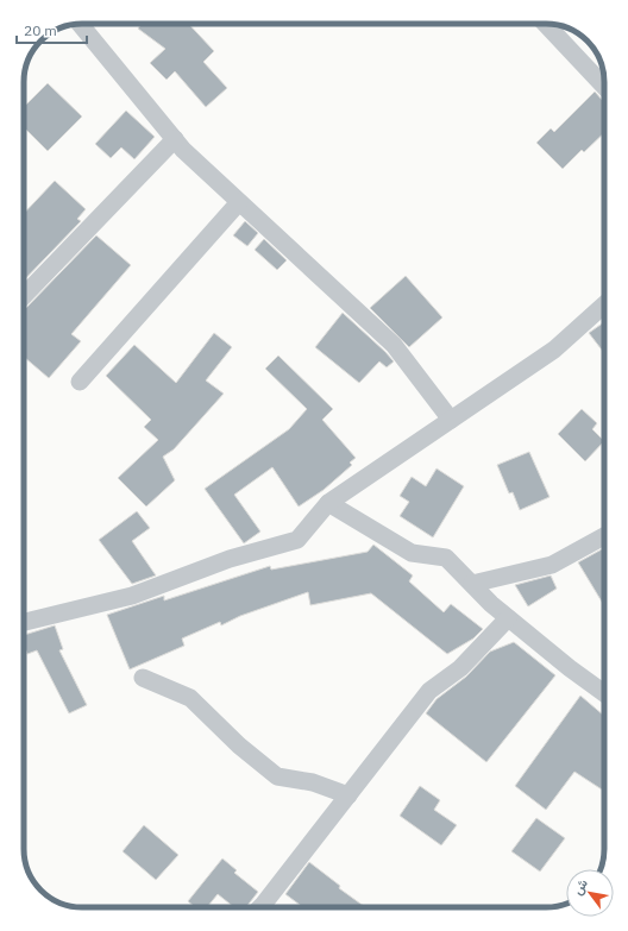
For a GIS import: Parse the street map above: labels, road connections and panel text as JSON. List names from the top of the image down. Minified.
{"scale_bar":"20 m","north":"top left"}
